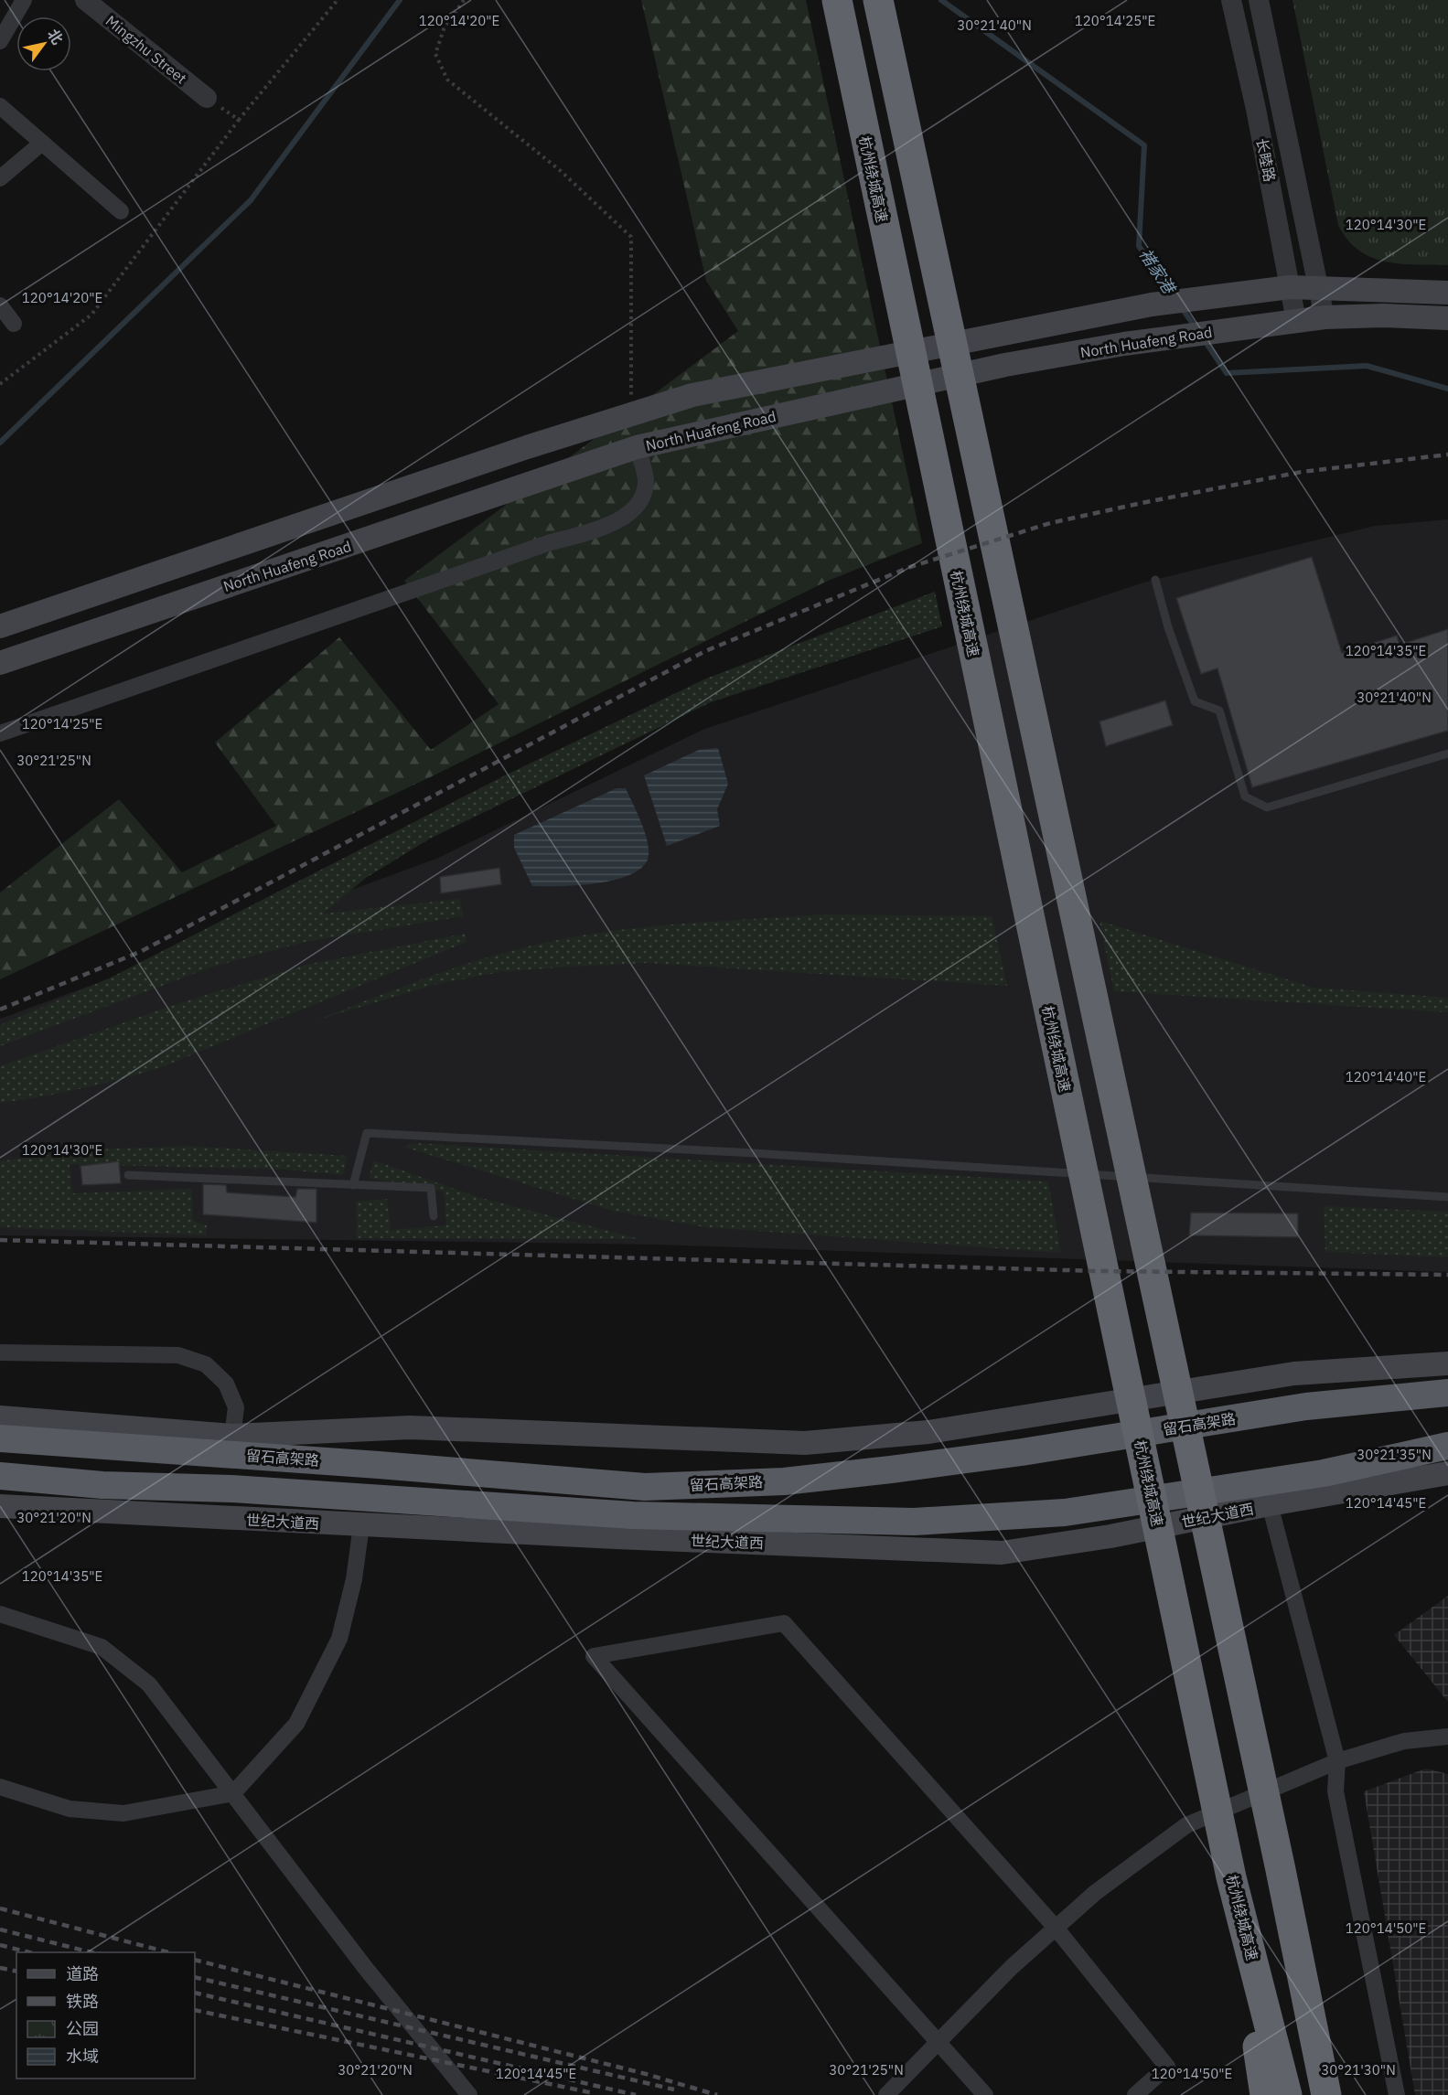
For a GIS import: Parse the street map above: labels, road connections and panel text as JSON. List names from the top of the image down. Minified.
{"streets":{"highway":["杭州绕城高速","留石高架路"],"main road":["North Huafeng Road","世纪大道西"],"street":["Mingzhu Street","长睦路"]},"crossings":[["长睦路","North Huafeng Road"]],"water":["褚家港"],"legend":["道路","铁路","公园","水域"],"north":"top right","coordinates":["120°14'20\"E","120°14'25\"E","30°21'40\"N","120°14'30\"E","120°14'35\"E","30°21'25\"N","120°14'40\"E","30°21'35\"N","120°14'45\"E","30°21'20\"N","120°14'50\"E","30°21'30\"N"]}
